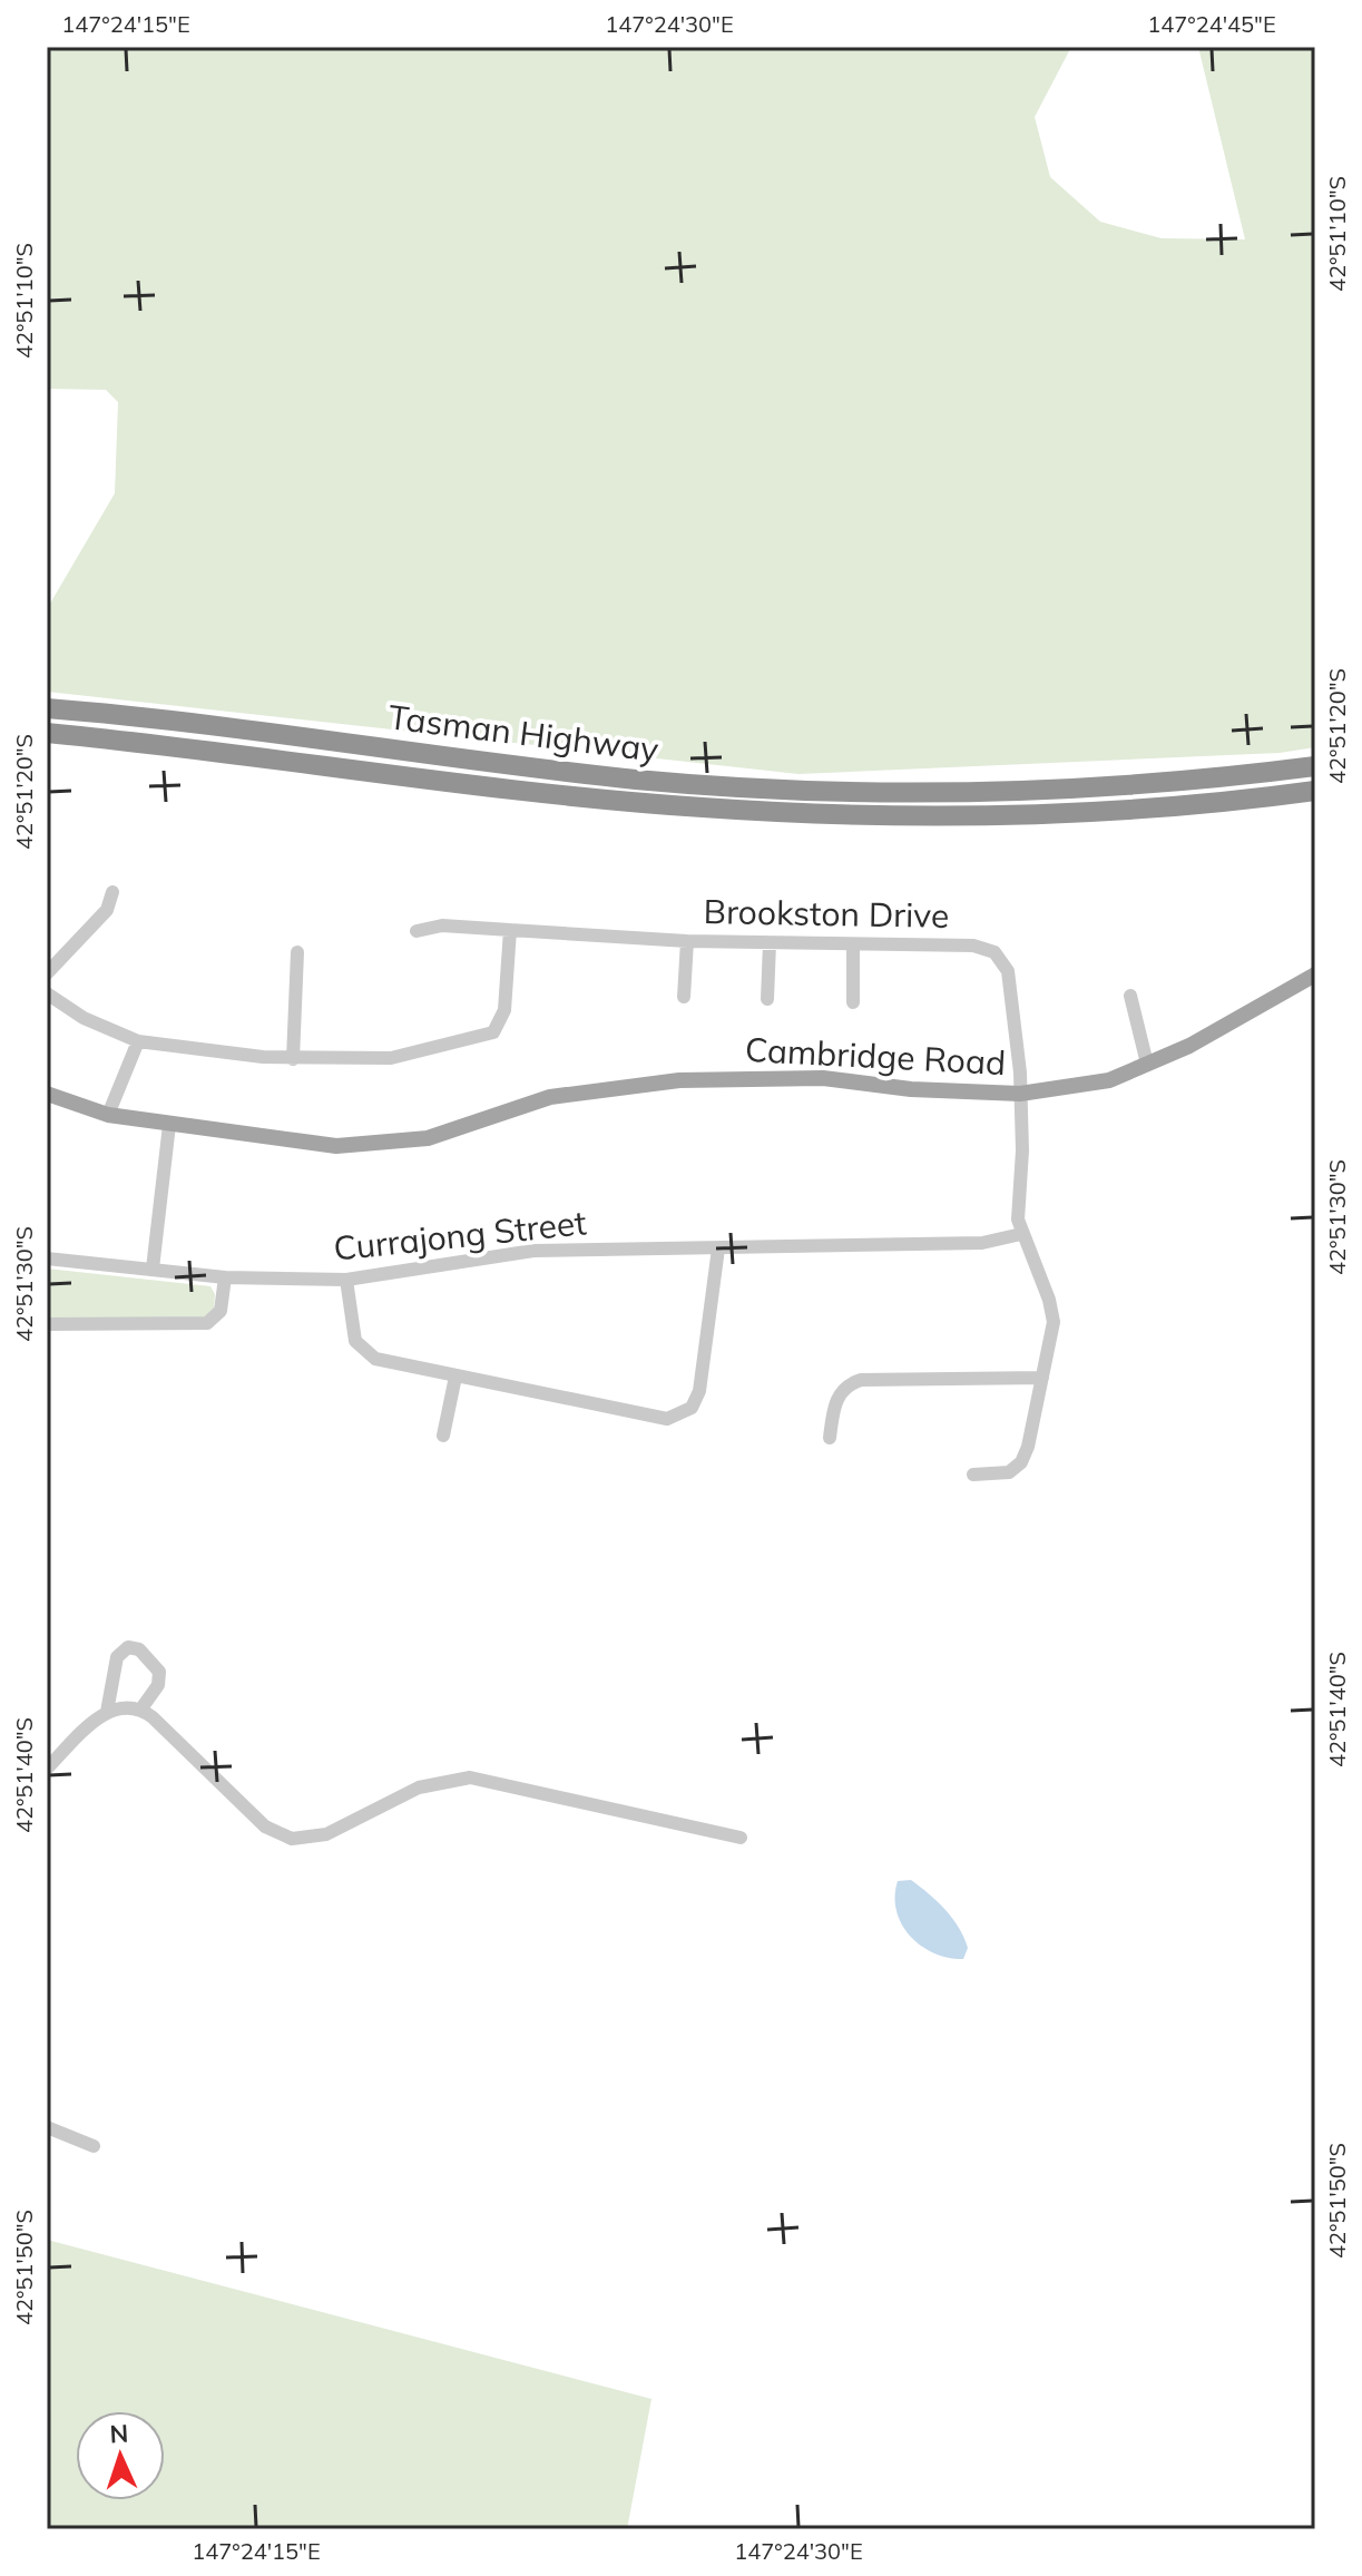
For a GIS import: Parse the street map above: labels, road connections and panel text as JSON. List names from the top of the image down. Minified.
{"streets":{"highway":["Tasman Highway"],"main road":["Cambridge Road"],"street":["Brookston Drive","Currajong Street"]},"crossings":[["Brookston Drive","Cambridge Road"]],"north":"top","coordinates":["147°24'15\"E","147°24'30\"E","147°24'45\"E","42°51'10\"S","42°51'20\"S","42°51'30\"S","42°51'40\"S","42°51'50\"S"]}
